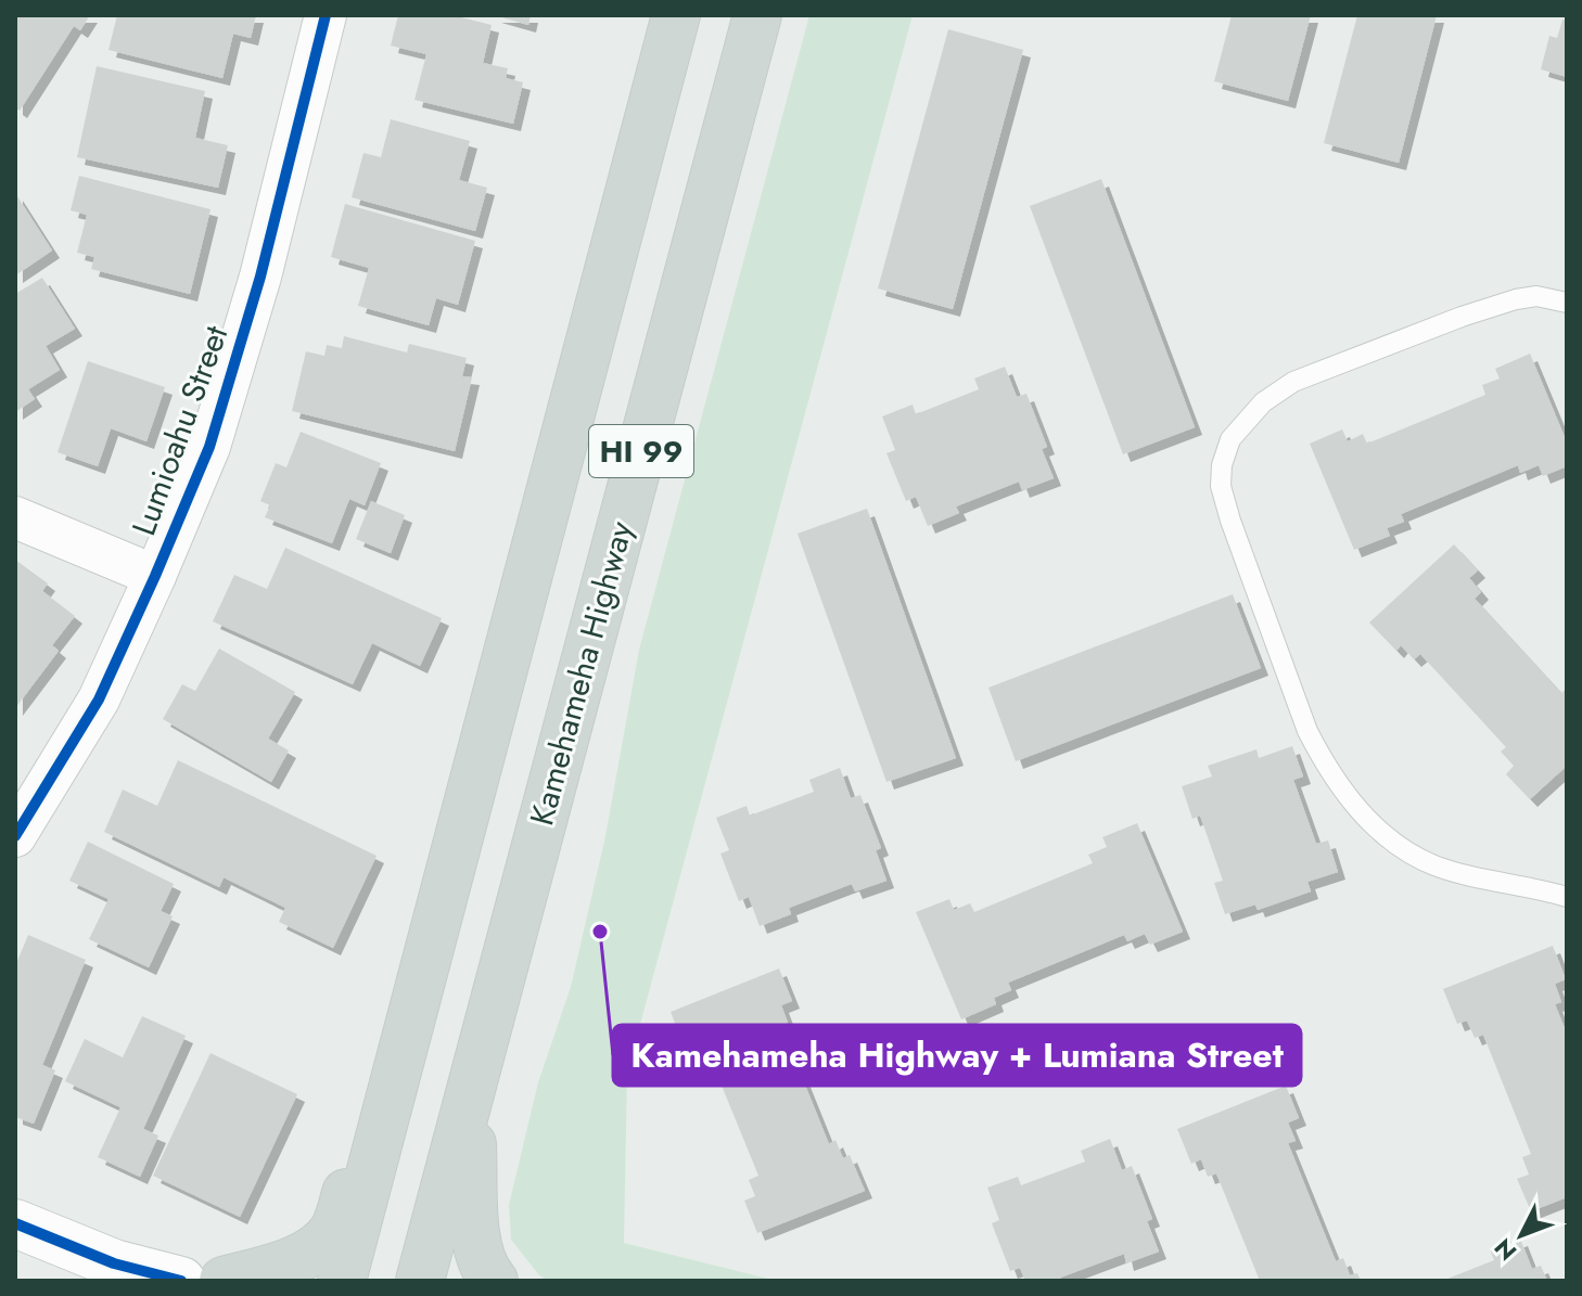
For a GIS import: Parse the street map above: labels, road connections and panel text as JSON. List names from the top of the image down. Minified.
{"streets":{"main road":["HI 99","Kamehameha Highway"],"street":["Lumioahu Street"]},"places":["Kamehameha Highway + Lumiana Street"],"north":"bottom left"}
